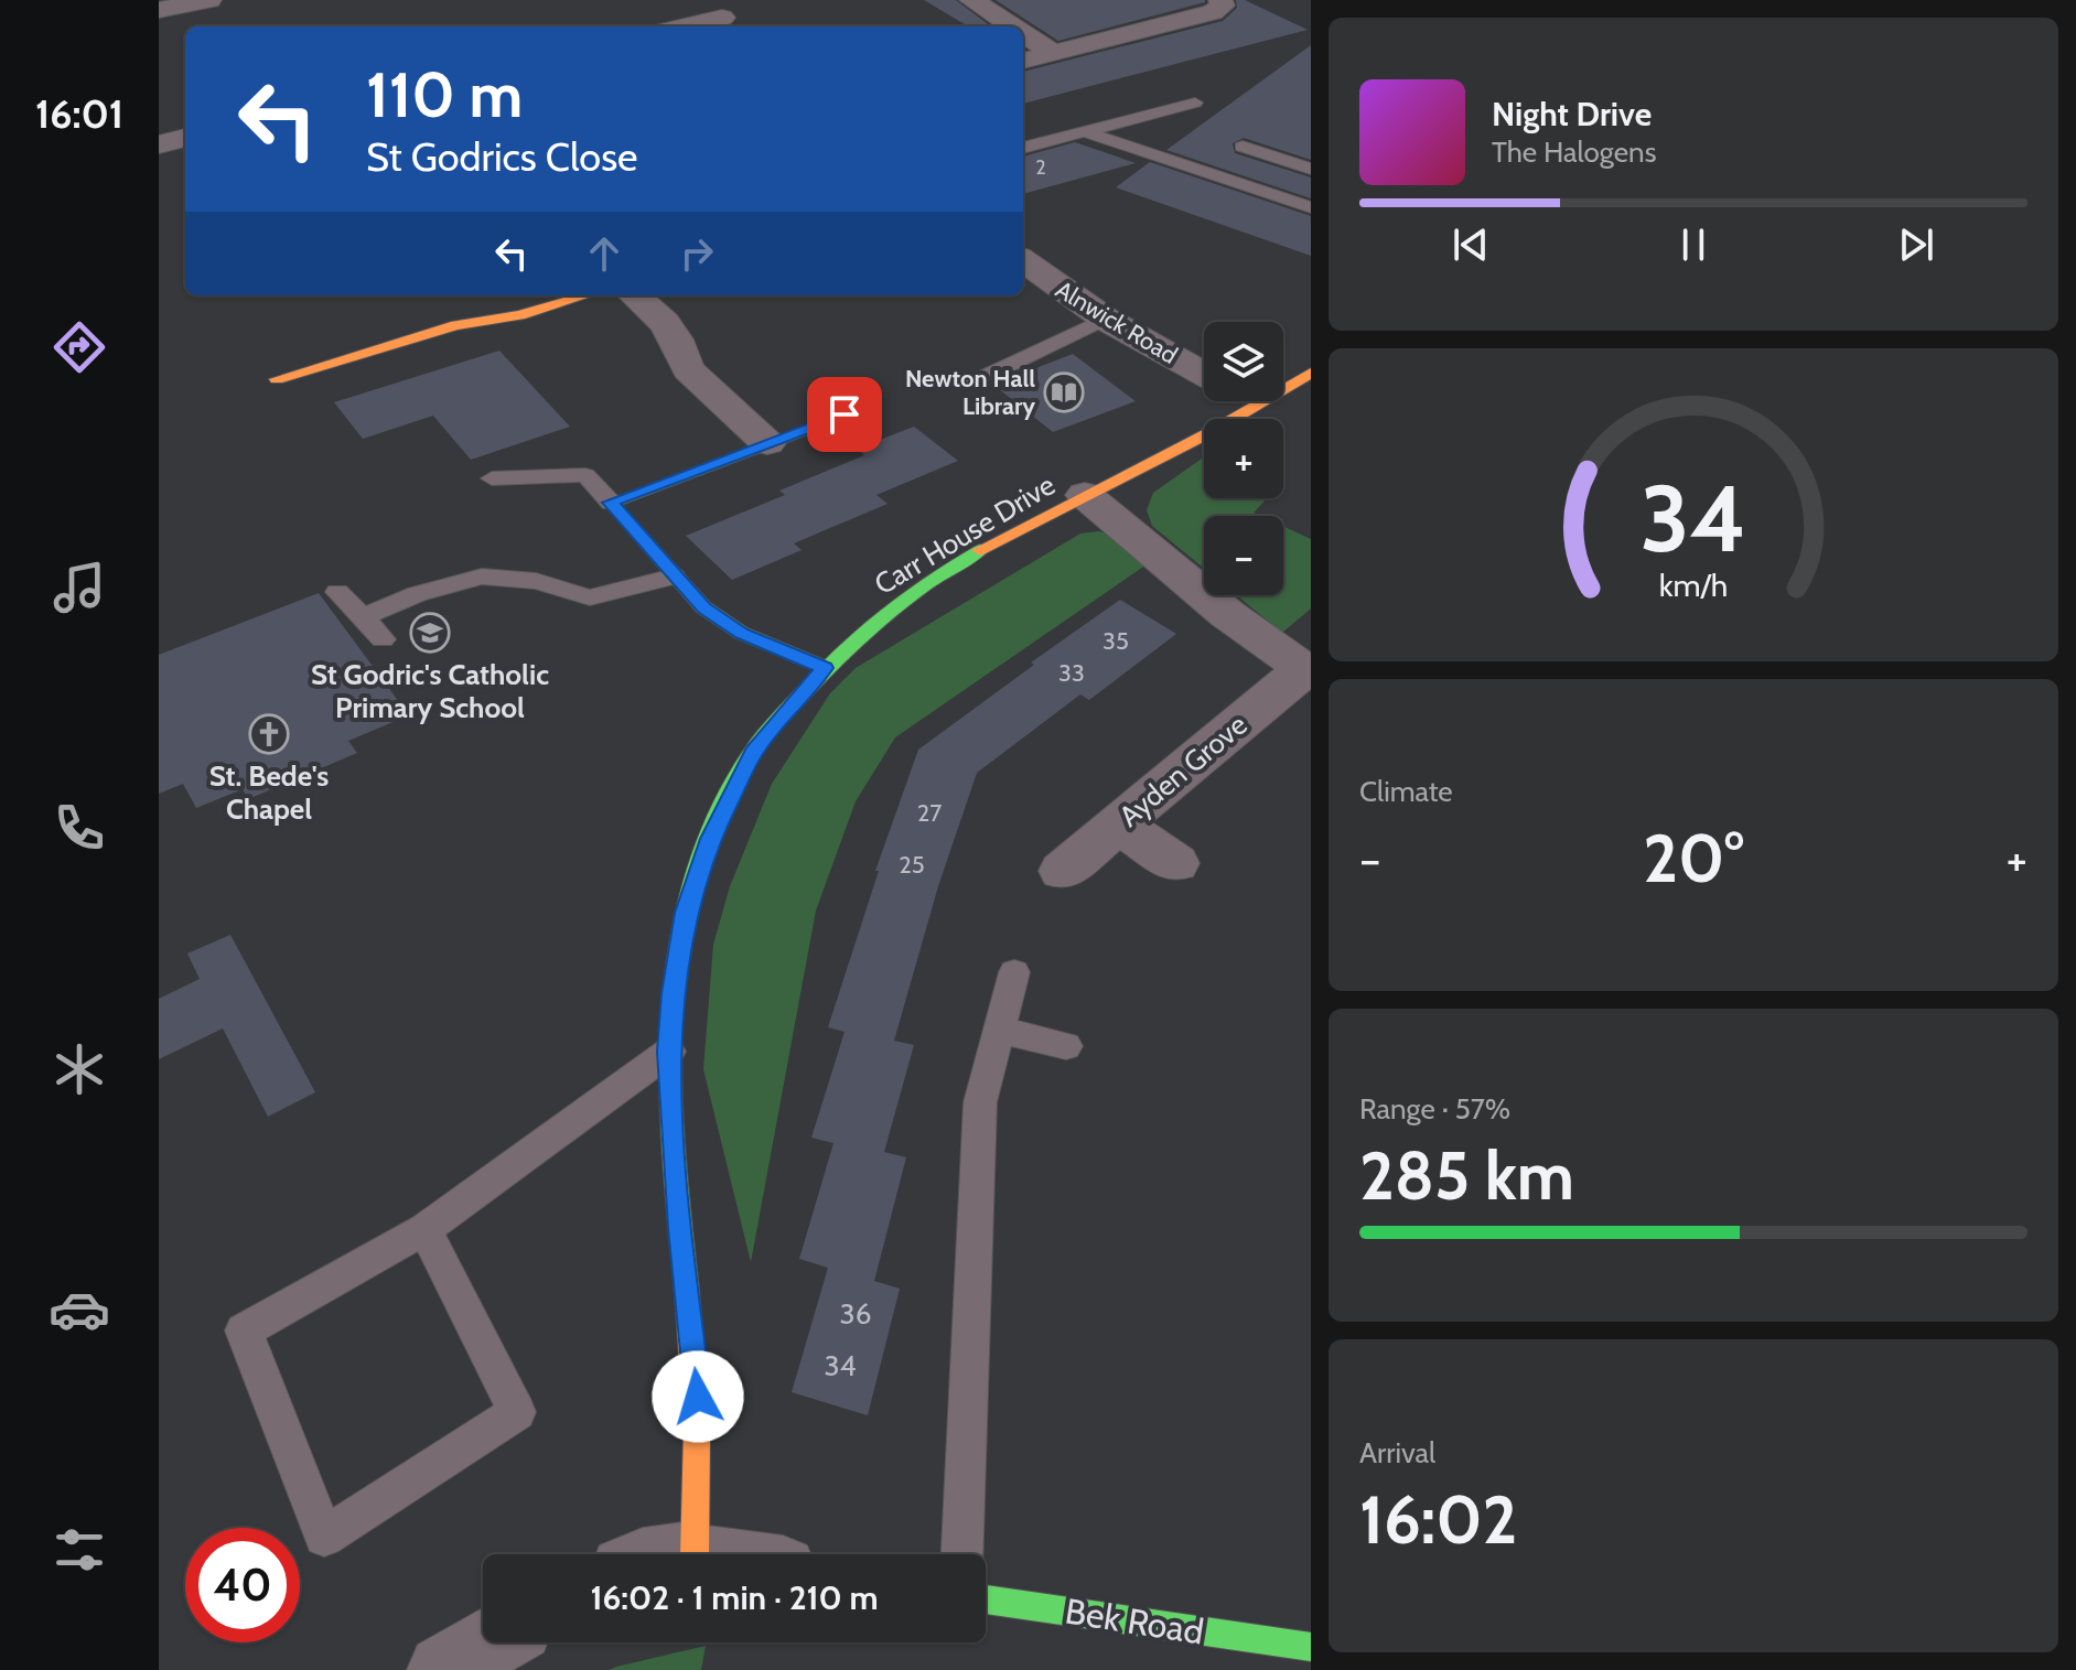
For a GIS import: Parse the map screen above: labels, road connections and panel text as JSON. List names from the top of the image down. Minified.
{"streets":{"street":["Alnwick Road","Carr House Drive","Ayden Grove","Bek Road"]},"crossings":[["Alnwick Road","Carr House Drive"],["Carr House Drive","Ayden Grove"]],"places":{"library":["Newton Hall Library"],"school or university":["St Godric's Catholic Primary School"],"church":["St. Bede's Chapel"]},"house_numbers":["2","35","33","27","25","36","34"],"page":{"tabs":"16:01","turn":["110 m","St Godrics Close"],"song":["Night Drive","The Halogens"],"map_buttons":["+","−"],"tile":["Climate",["Range · 57%","285 km"],["Arrival","16:02"]],"heat":["−","20°","+"],"limit":"40","trip":"16:02 · 1 min · 210 m","gauge":["34","km/h"]}}
